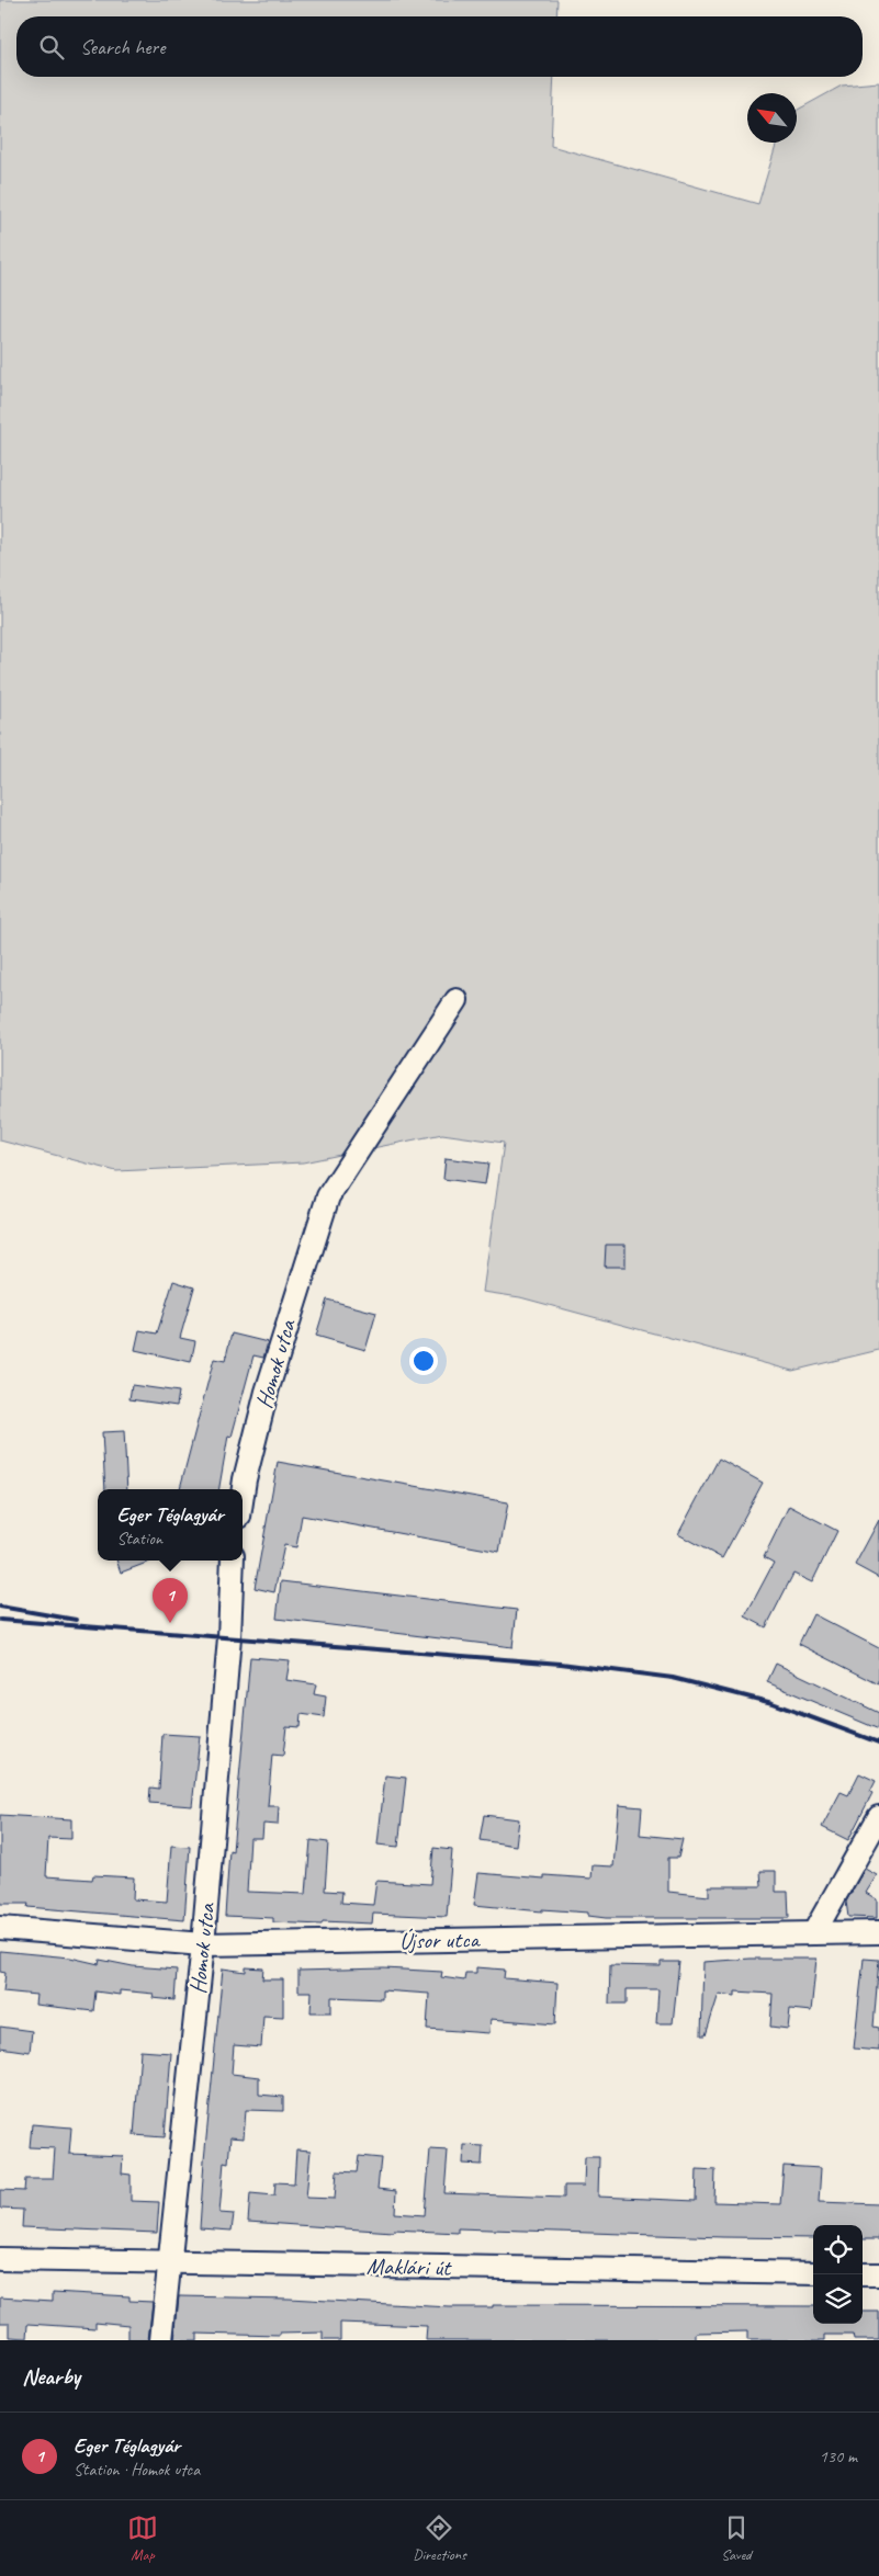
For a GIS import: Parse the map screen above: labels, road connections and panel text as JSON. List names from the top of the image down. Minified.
{"streets":{"street":["Homok utca","Újsor utca","Maklári út"]},"crossings":[["Homok utca","Újsor utca"],["Homok utca","Maklári út"]],"north":"top left","page":{"search":"Search here","popup":["Eger Téglagyár","Station"],"pins":"1","heading":"Nearby","list":[{"mark":"1","name":"Eger Téglagyár","note":"Station · Homok utca","value":"130 m"}],"nav":["Map","Directions","Saved"]}}
